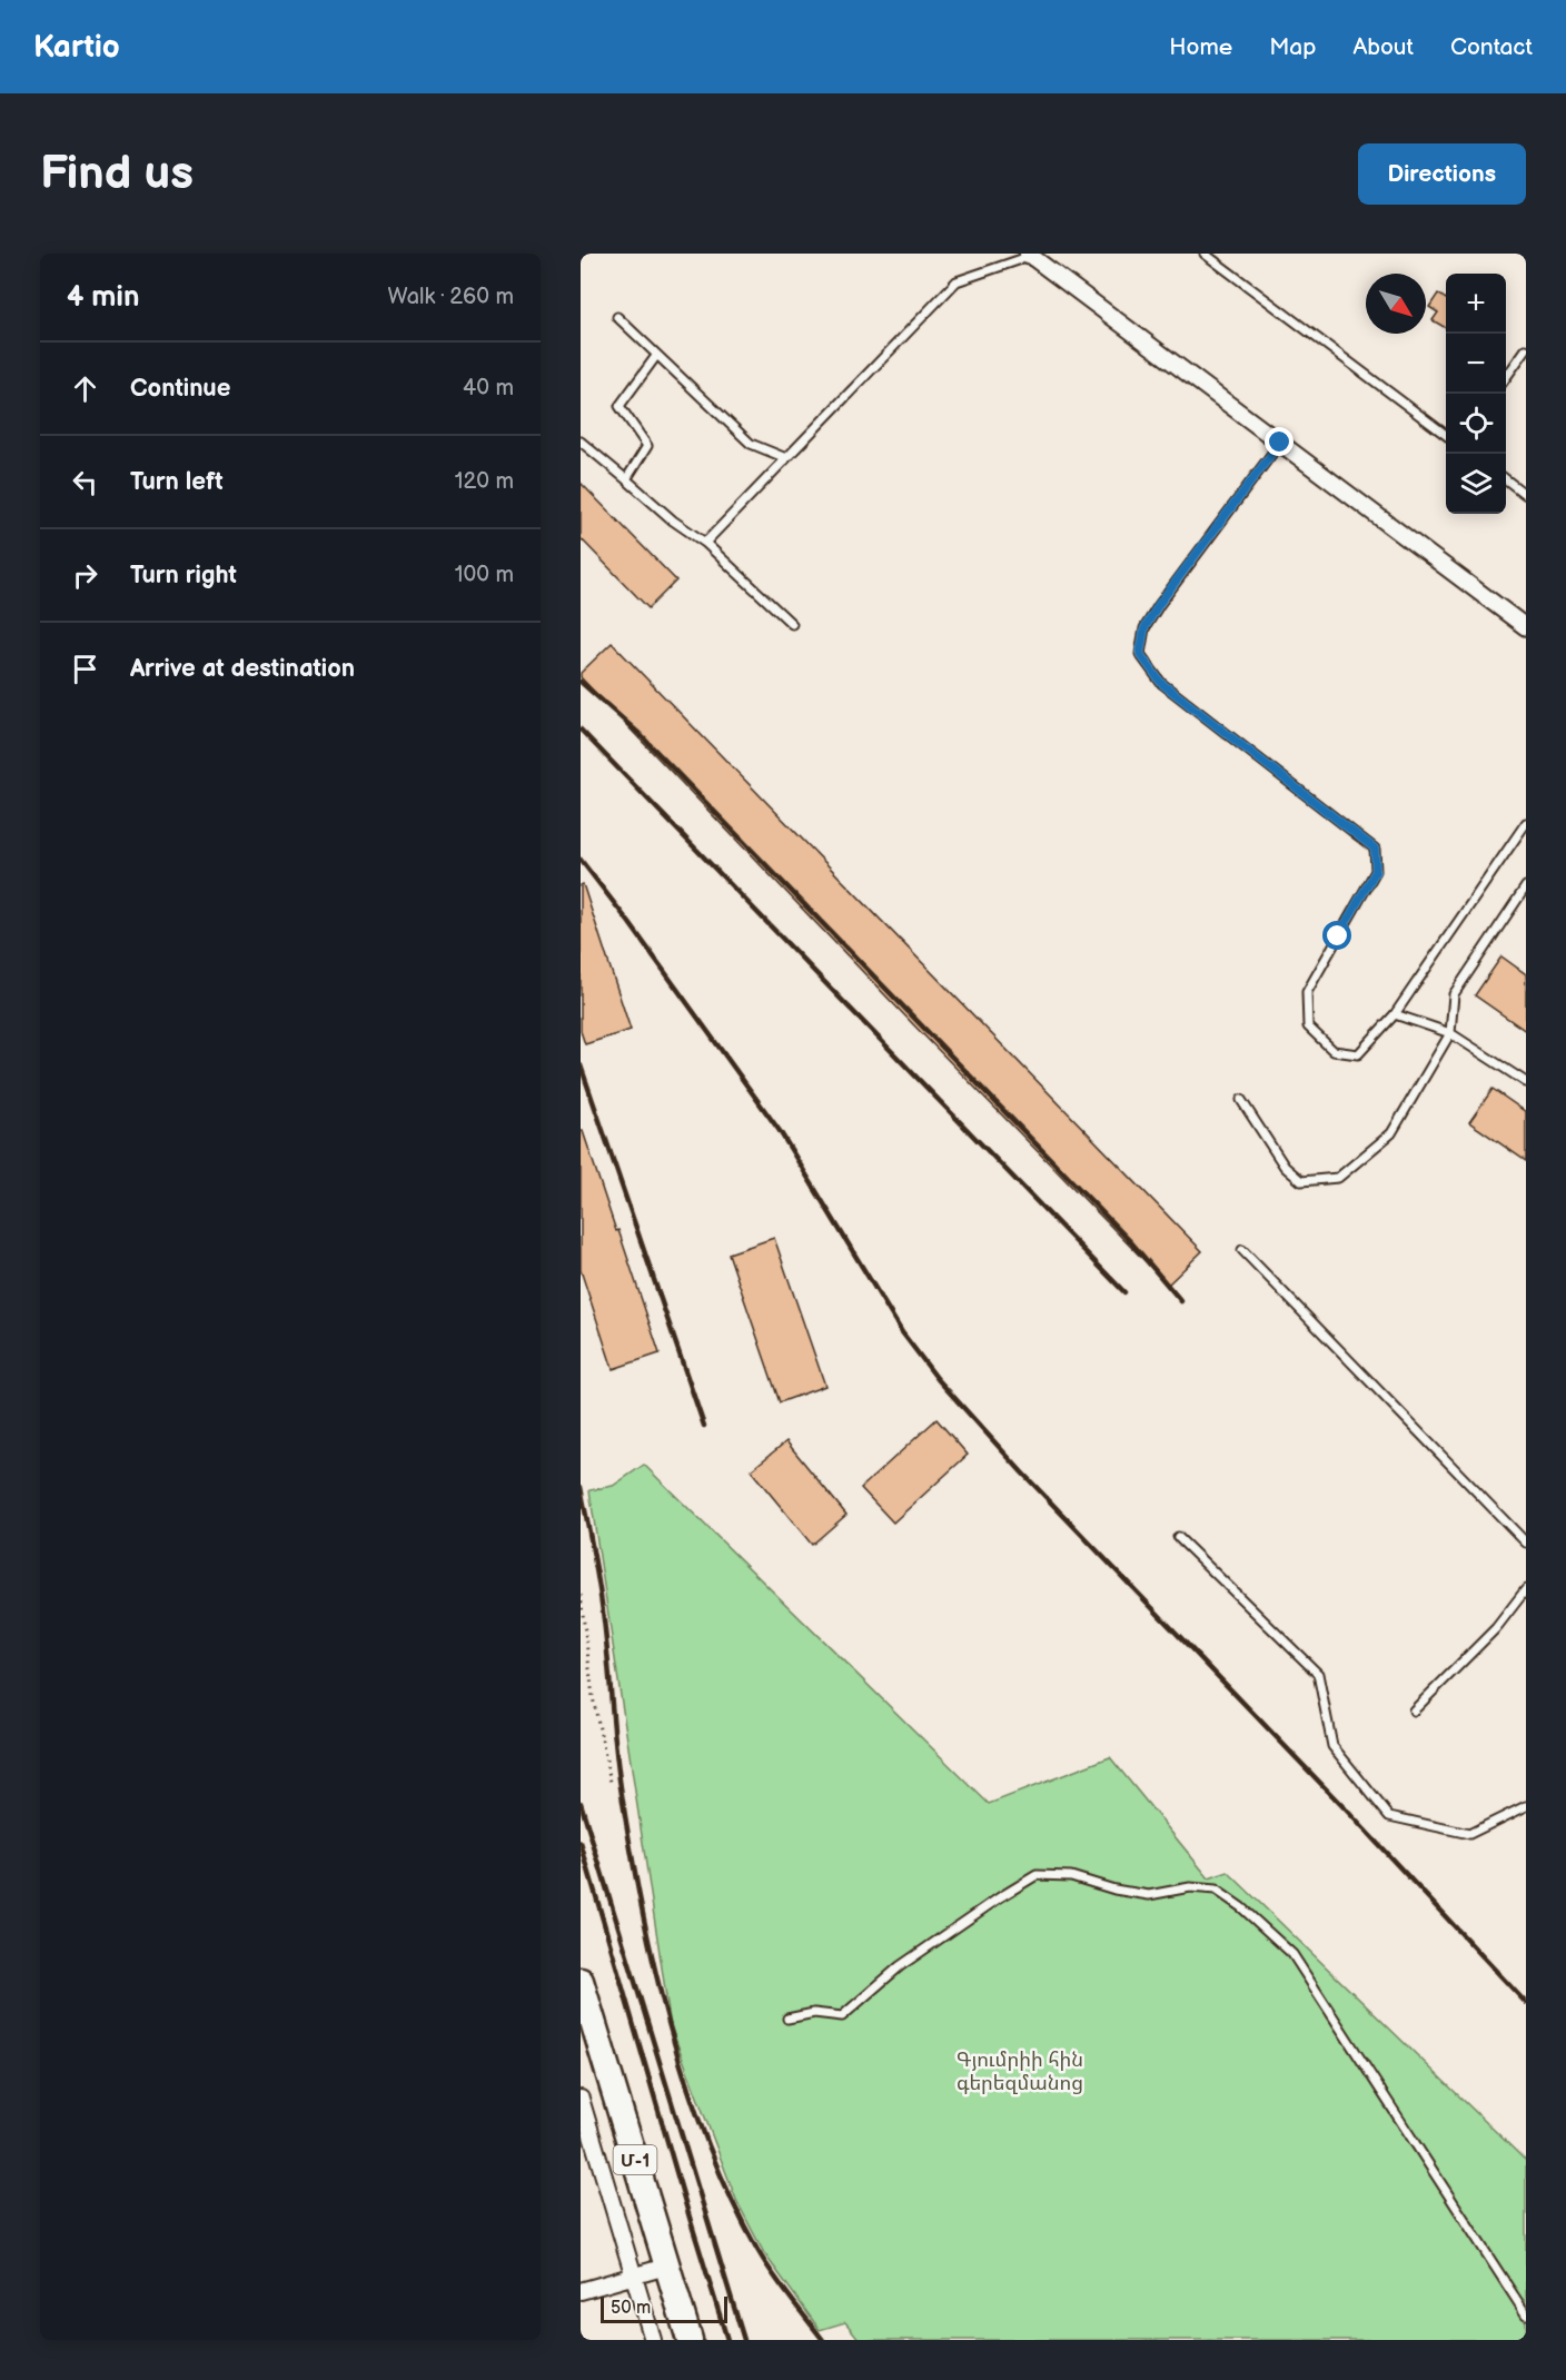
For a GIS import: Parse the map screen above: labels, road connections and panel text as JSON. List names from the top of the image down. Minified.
{"streets":{"highway":["Մ-1"]},"parks":["Գյումրիի հին գերեզմանոց"],"scale_bar":"50 m","north":"bottom right","page":{"header":"Kartio","nav":["Home","Map","About","Contact"],"buttons":"Directions","title":"Find us","heading":["4 min","Walk · 260 m"],"map_buttons":["+","−"],"list":[["Continue","40 m"],["Turn left","120 m"],["Turn right","100 m"],"Arrive at destination"],"scale":"50 m"}}
